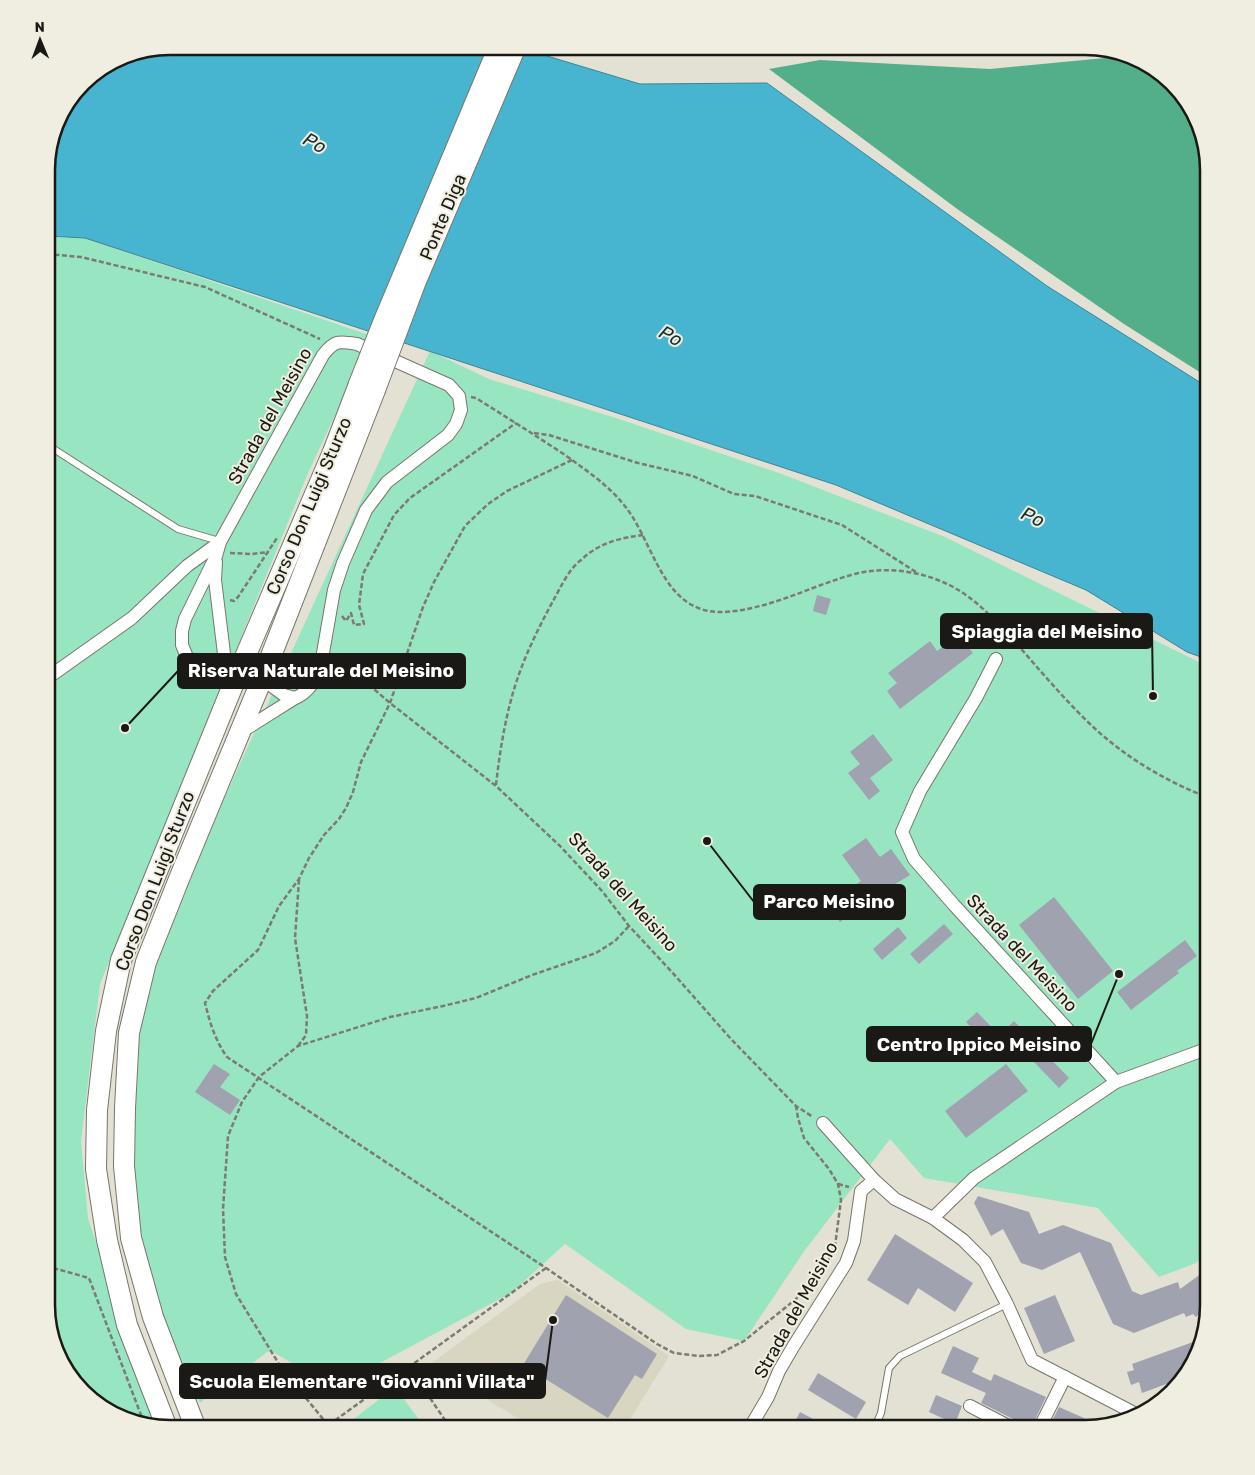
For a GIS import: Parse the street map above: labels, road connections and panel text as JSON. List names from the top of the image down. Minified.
{"streets":{"main road":["Ponte Diga","Corso Don Luigi Sturzo"],"street":["Strada del Meisino"]},"crossings":[["Ponte Diga","Corso Don Luigi Sturzo"],["Strada del Meisino","Corso Don Luigi Sturzo"]],"water":["Po"],"places":["Spiaggia del Meisino","Riserva Naturale del Meisino","Parco Meisino","Centro Ippico Meisino","Scuola Elementare \"Giovanni Villata\""],"north":"top"}
